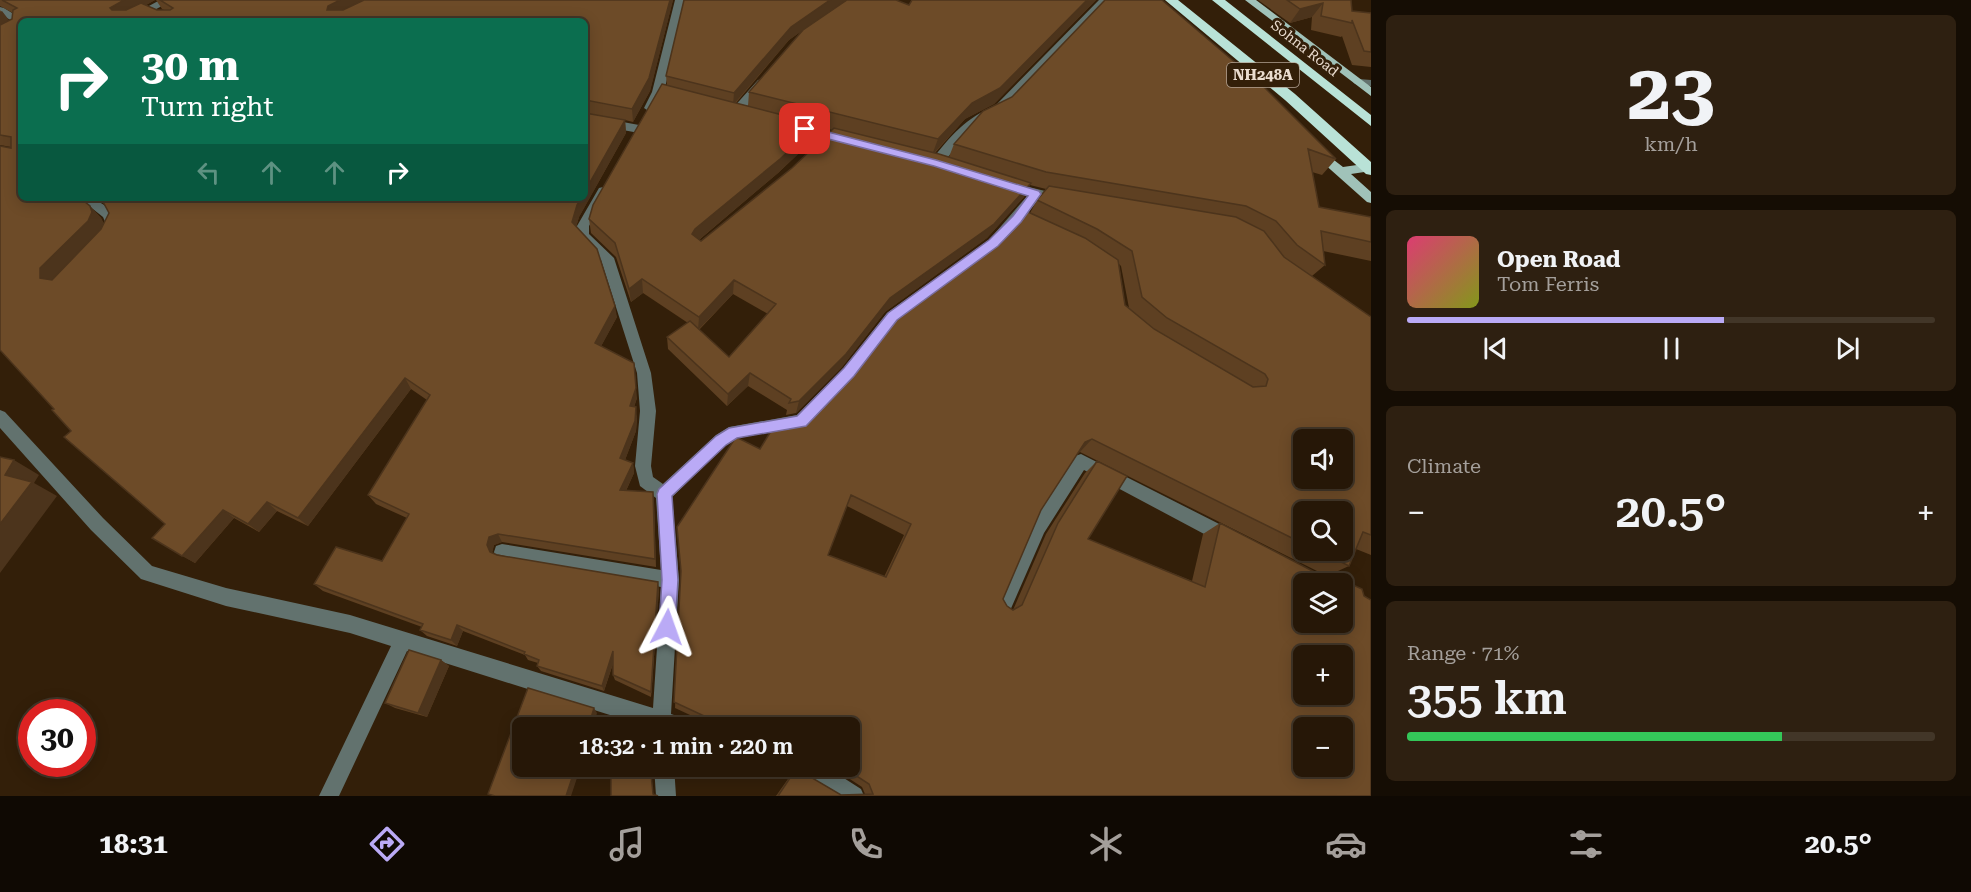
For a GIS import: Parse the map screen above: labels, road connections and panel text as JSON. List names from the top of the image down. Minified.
{"streets":{"highway":["Sohna Road","NH248A"]},"page":{"tile":[["23","km/h"],"Climate",["Range · 71%","355 km"]],"turn":["30 m","Turn right"],"song":["Open Road","Tom Ferris"],"map_buttons":["+","−"],"heat":["−","20.5°","+"],"limit":"30","trip":"18:32 · 1 min · 220 m","tabs":["18:31","20.5°"]}}
